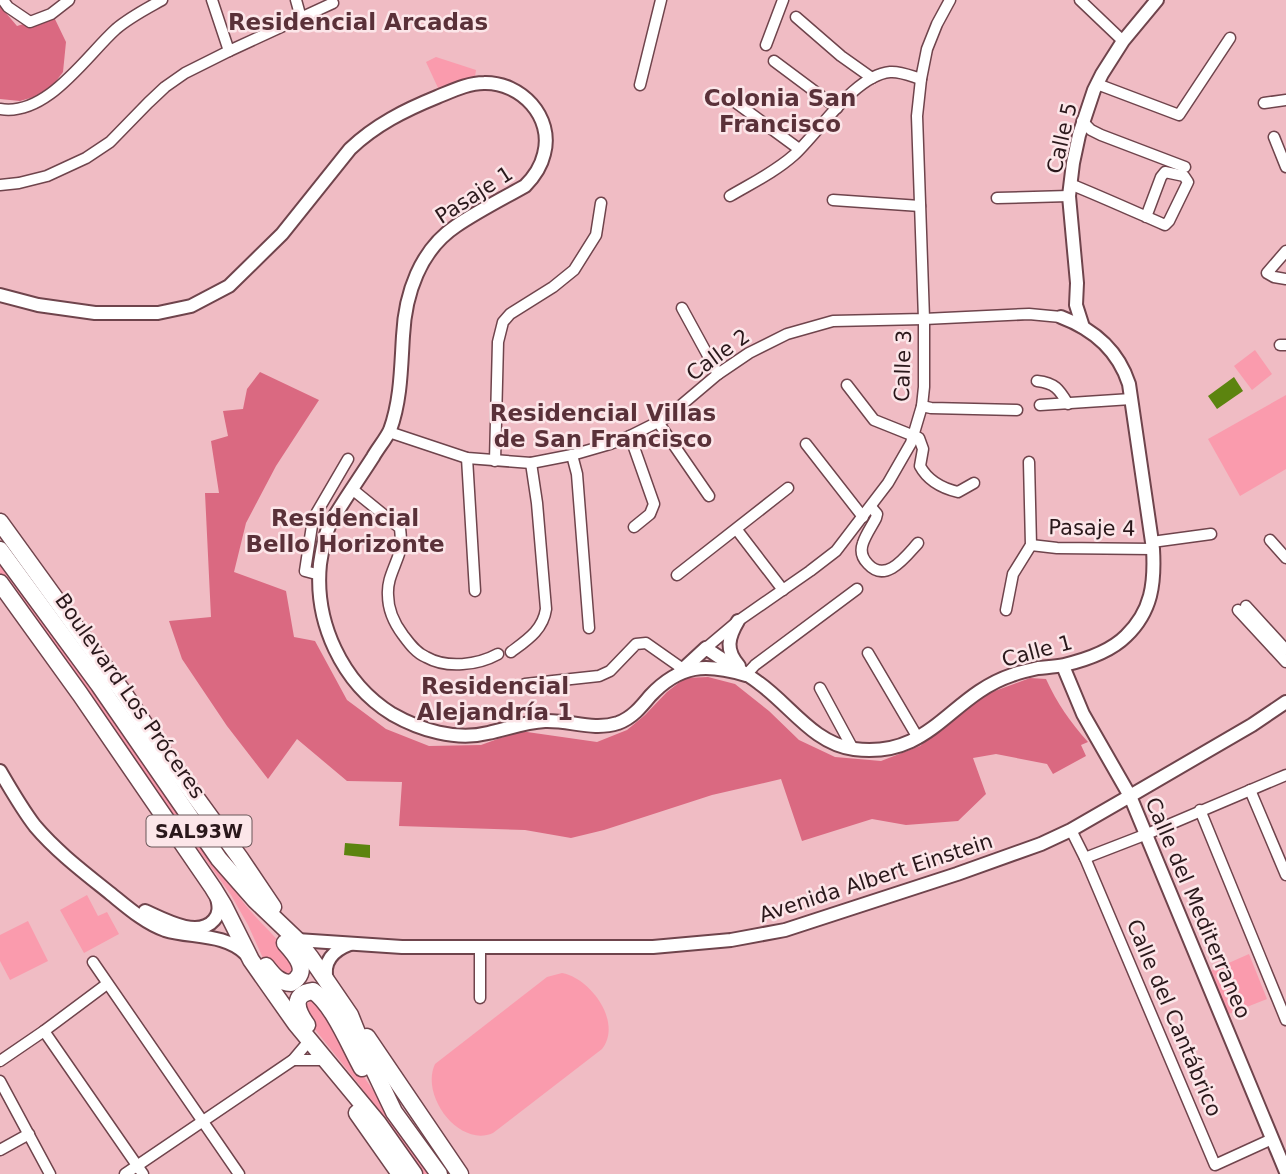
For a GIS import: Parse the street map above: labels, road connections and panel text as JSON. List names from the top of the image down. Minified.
{"streets":{"highway":["Boulevard Los Próceres","SAL93W"],"street":["Calle 5","Pasaje 1","Calle 2","Calle 3","Pasaje 4","Calle 1","Avenida Albert Einstein","Calle del Mediterraneo","Calle del Cantábrico"]},"crossings":[["Calle 5","Calle 2"],["Calle 5","Calle 1"],["Pasaje 1","Calle 2"],["Calle 2","Calle 3"],["Calle 2","Calle 1"],["Calle 3","Calle 1"],["Pasaje 4","Calle 1"],["Calle 1","Calle del Mediterraneo"],["Boulevard Los Próceres","Avenida Albert Einstein"],["Avenida Albert Einstein","Calle del Mediterraneo"],["Avenida Albert Einstein","Calle del Cantábrico"],["Calle del Mediterraneo","Calle del Cantábrico"]],"districts":["Residencial Arcadas","Colonia San Francisco","Residencial Villas de San Francisco","Residencial Bello Horizonte","Residencial Alejandría 1"]}
